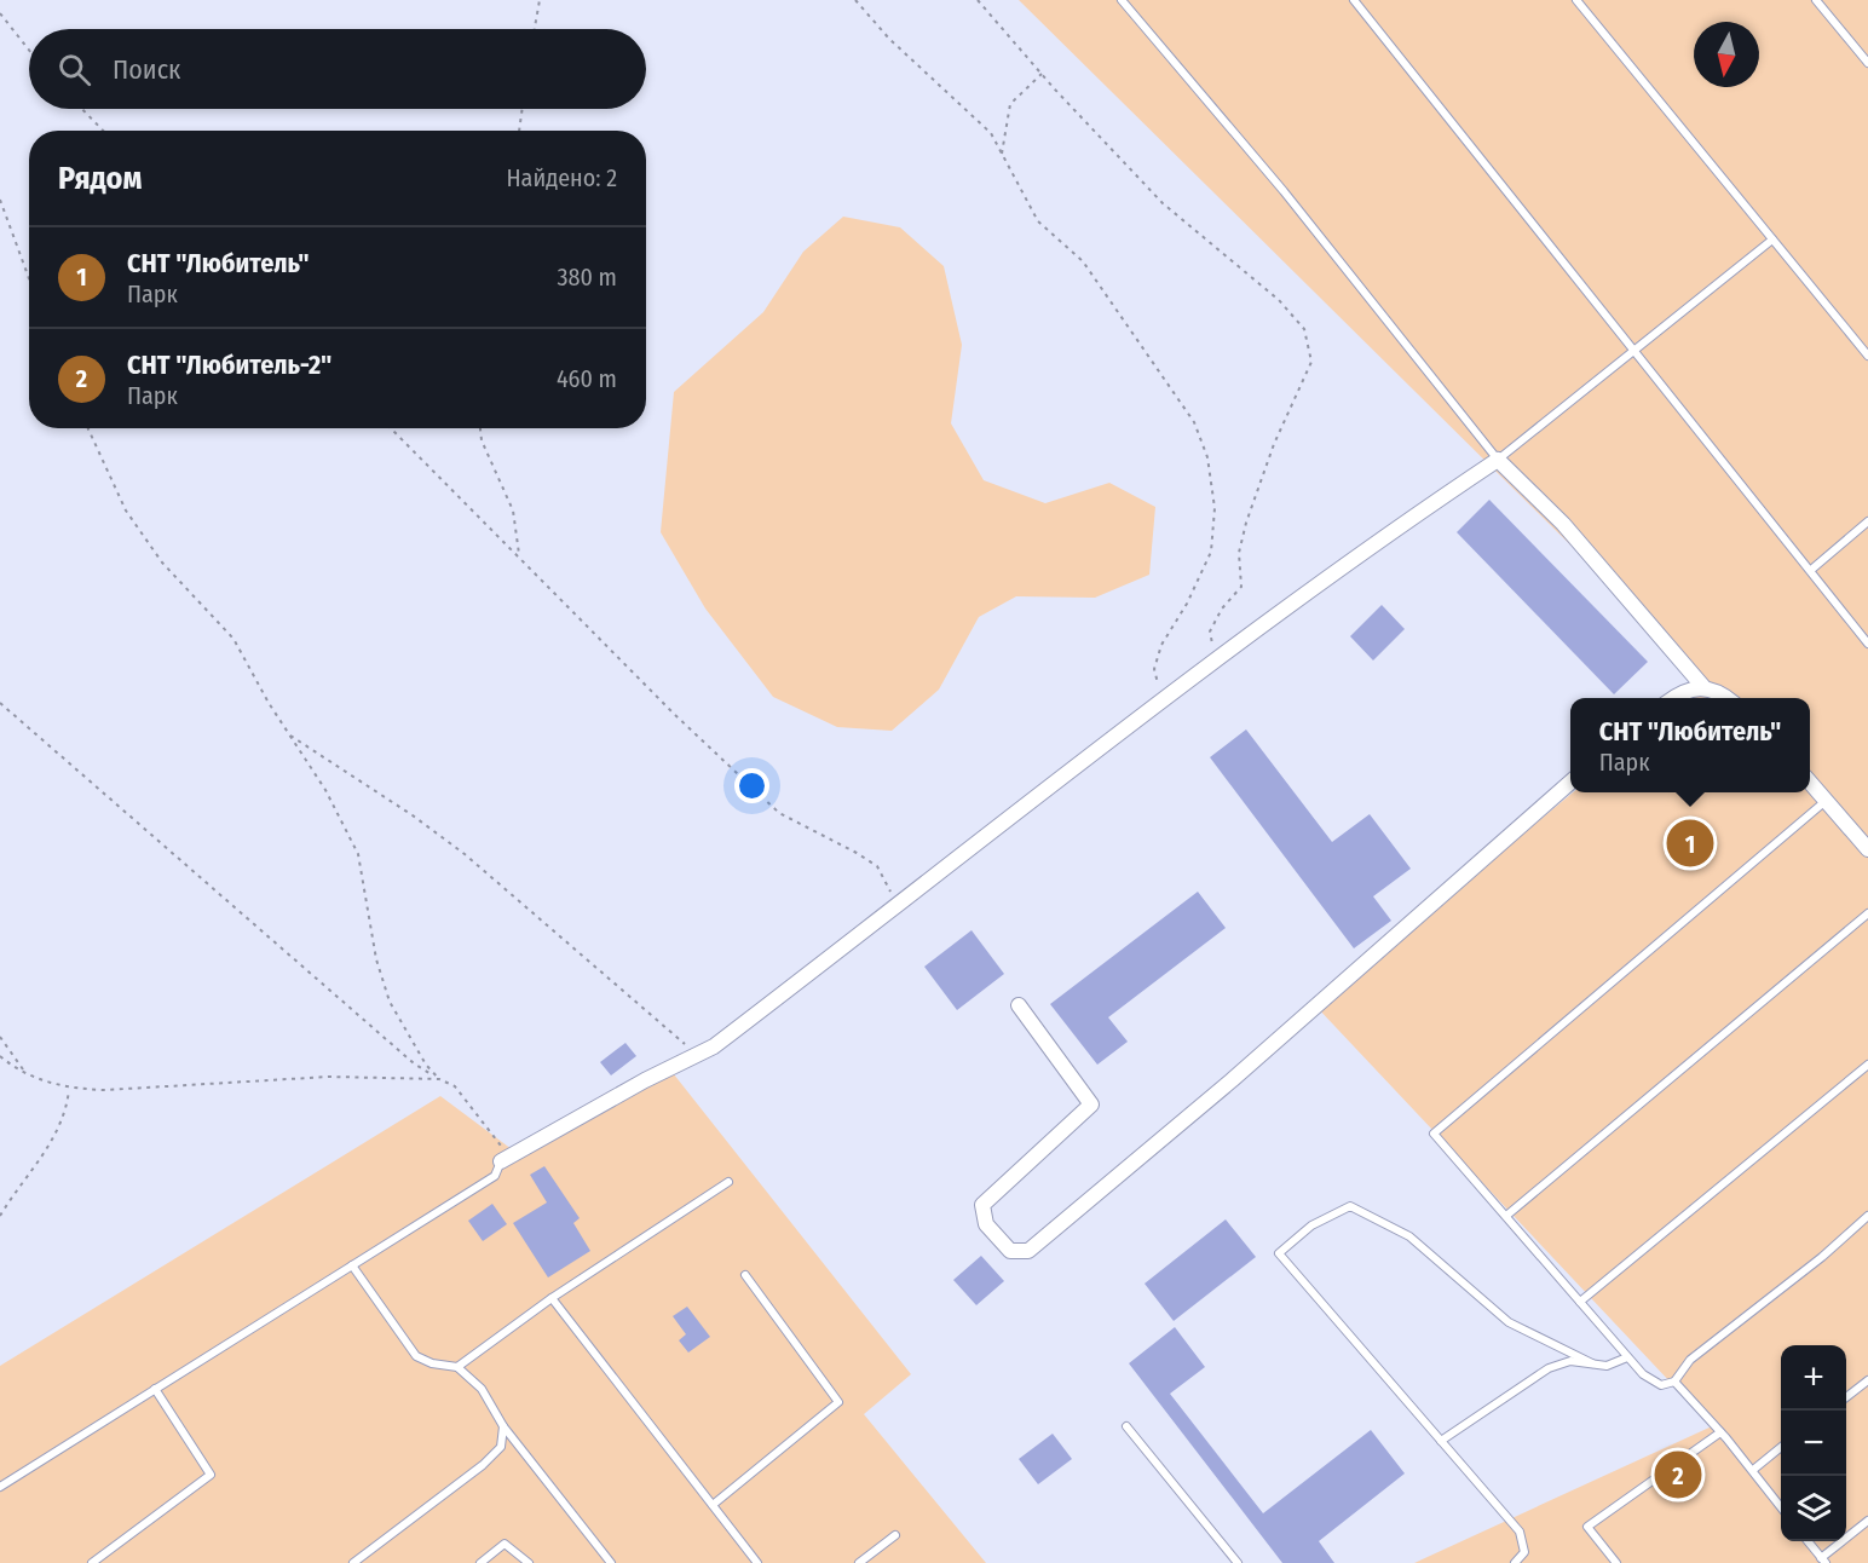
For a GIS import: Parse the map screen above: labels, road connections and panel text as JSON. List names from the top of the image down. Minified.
{"north":"bottom","page":{"search":"Поиск","heading":["Рядом","Найдено: 2"],"list":[{"mark":"1","name":"СНТ \"Любитель\"","note":"Парк","value":"380 m"},{"mark":"2","name":"СНТ \"Любитель-2\"","note":"Парк","value":"460 m"}],"popup":["СНТ \"Любитель\"","Парк"],"pins":["1","2"],"map_buttons":["+","−"]}}
